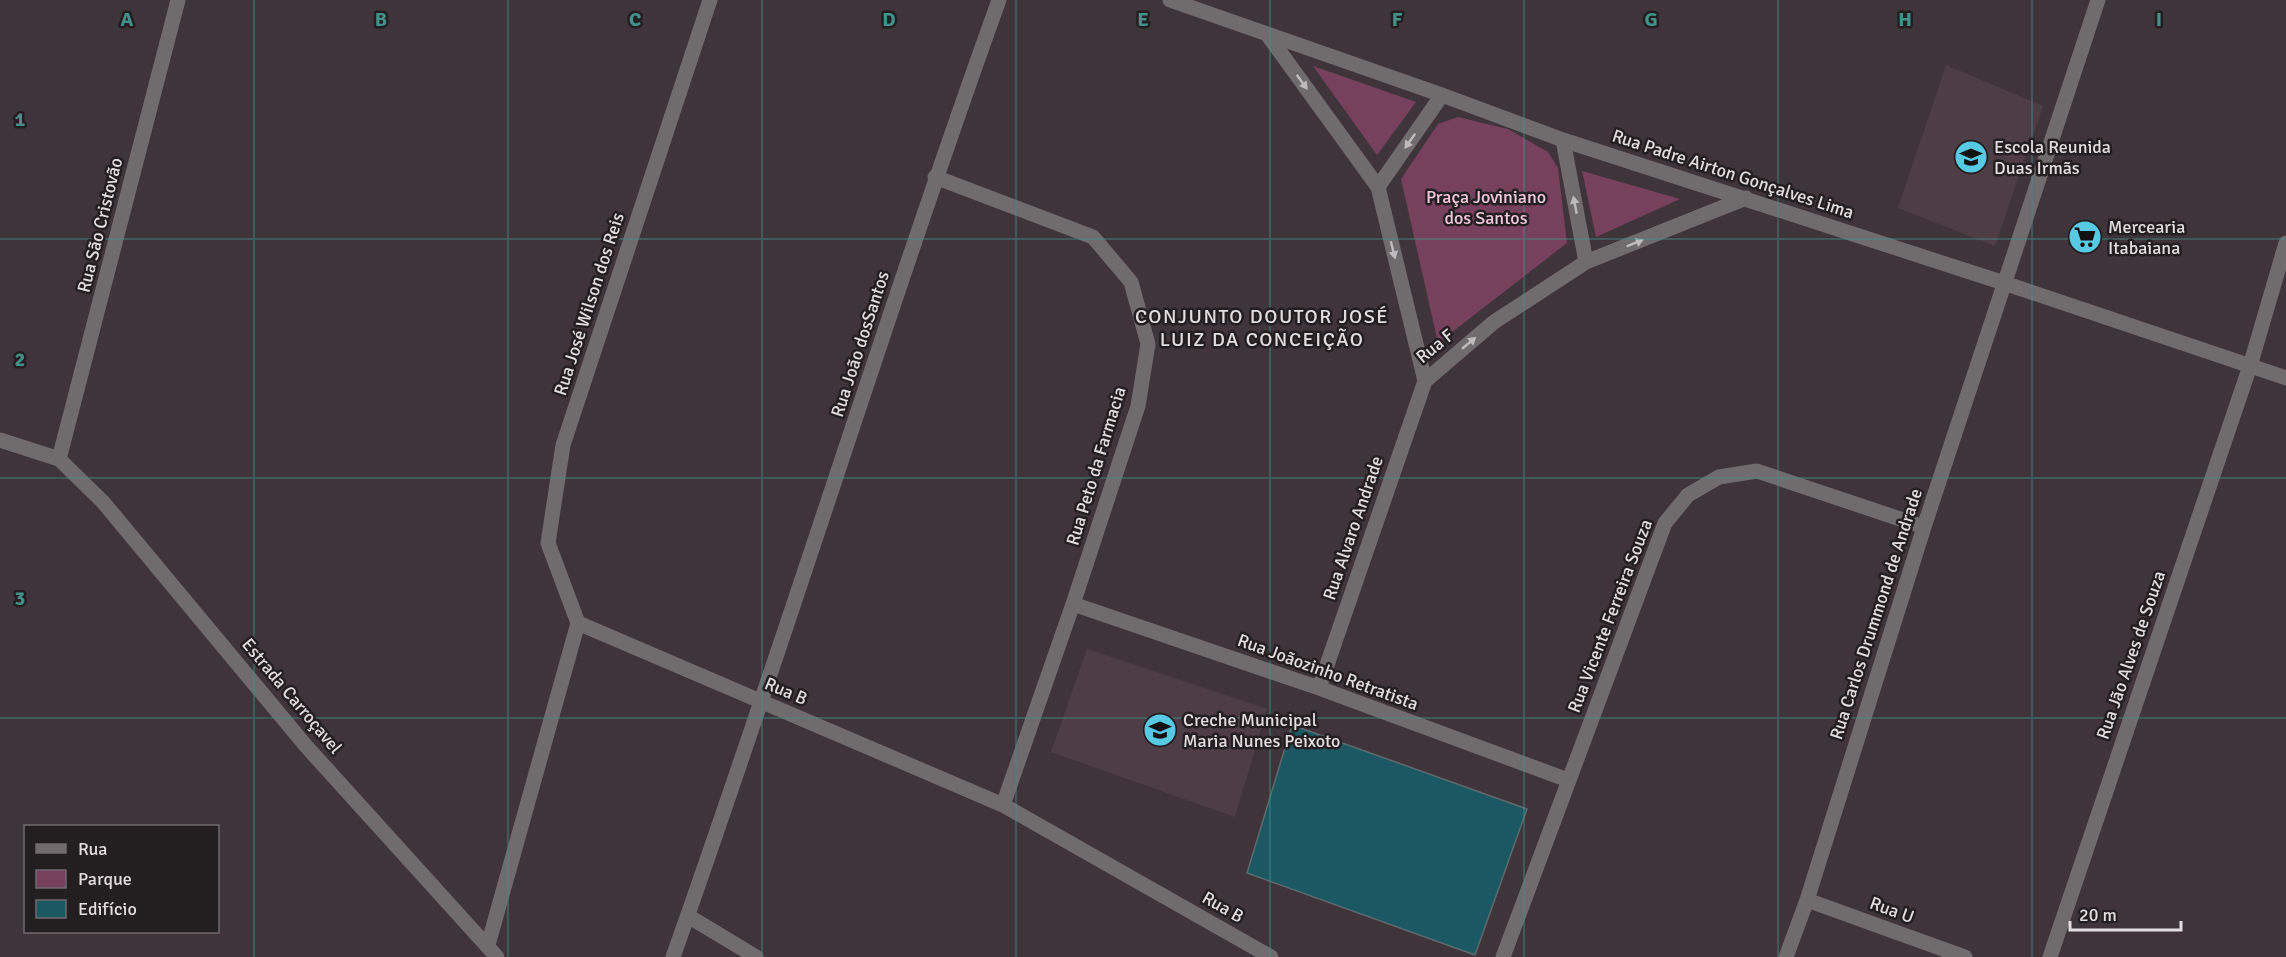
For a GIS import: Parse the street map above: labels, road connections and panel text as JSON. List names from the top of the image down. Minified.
{"streets":{"street":["Rua Padre Airton Gonçalves Lima","Rua São Cristovão","Rua José Wilson dos Reis","Rua João dosSantos","Rua F","Rua Peto da Farmacia","Rua Alvaro Andrade","Rua Carlos Drummond de Andrade","Rua Vicente Ferreira Souza","Rua Jão Alves de Souza","Rua Joãozinho Retratista","Rua B","Estrada Carroçavel","Rua U"]},"crossings":[["Rua Padre Airton Gonçalves Lima","Rua F"],["Rua Padre Airton Gonçalves Lima","Rua Carlos Drummond de Andrade"],["Rua Padre Airton Gonçalves Lima","Rua Jão Alves de Souza"],["Rua São Cristovão","Estrada Carroçavel"],["Rua José Wilson dos Reis","Rua B"],["Rua João dosSantos","Rua Peto da Farmacia"],["Rua João dosSantos","Rua B"],["Rua F","Rua Alvaro Andrade"],["Rua Peto da Farmacia","Rua Joãozinho Retratista"],["Rua Peto da Farmacia","Rua B"],["Rua Alvaro Andrade","Rua Joãozinho Retratista"],["Rua Carlos Drummond de Andrade","Rua Vicente Ferreira Souza"],["Rua Carlos Drummond de Andrade","Rua U"],["Rua Vicente Ferreira Souza","Rua Joãozinho Retratista"]],"districts":["CONJUNTO DOUTOR JOSÉ LUIZ DA CONCEIÇÃO"],"parks":["Praça Joviniano dos Santos"],"places":{"school or university":["Escola Reunida Duas Irmãs","Creche Municipal Maria Nunes Peixoto"],"supermarket":["Mercearia Itabaiana"]},"legend":["Rua","Parque","Edifício"],"scale_bar":"20 m","grid":{"columns":["A","B","C","D","E","F","G","H","I"],"rows":["1","2","3"]}}
